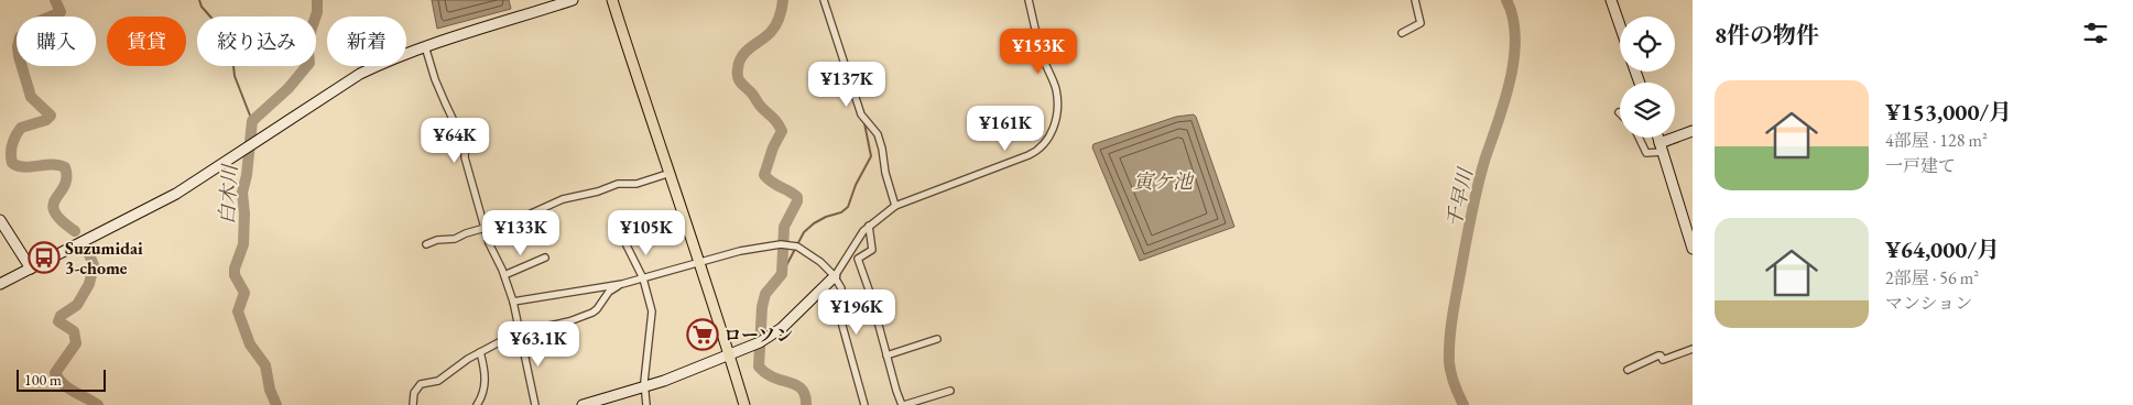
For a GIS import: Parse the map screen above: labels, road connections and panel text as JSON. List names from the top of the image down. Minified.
{"water":["寅ケ池","白木川","千早川"],"places":{"bus stop":["Suzumidai 3-chome"],"supermarket":["ローソン"]},"scale_bar":"100 m","page":{"heading":"8件の物件","chip":["購入","賃貸","絞り込み","新着"],"price":["¥153K","¥137K","¥161K","¥64K","¥133K","¥105K","¥196K","¥63.1K"],"list":[{"name":"¥153,000/月","note":"4部屋 · 128 m² · 一戸建て"},{"name":"¥64,000/月","note":"2部屋 · 56 m² · マンション"}],"scale":"100 m"}}
